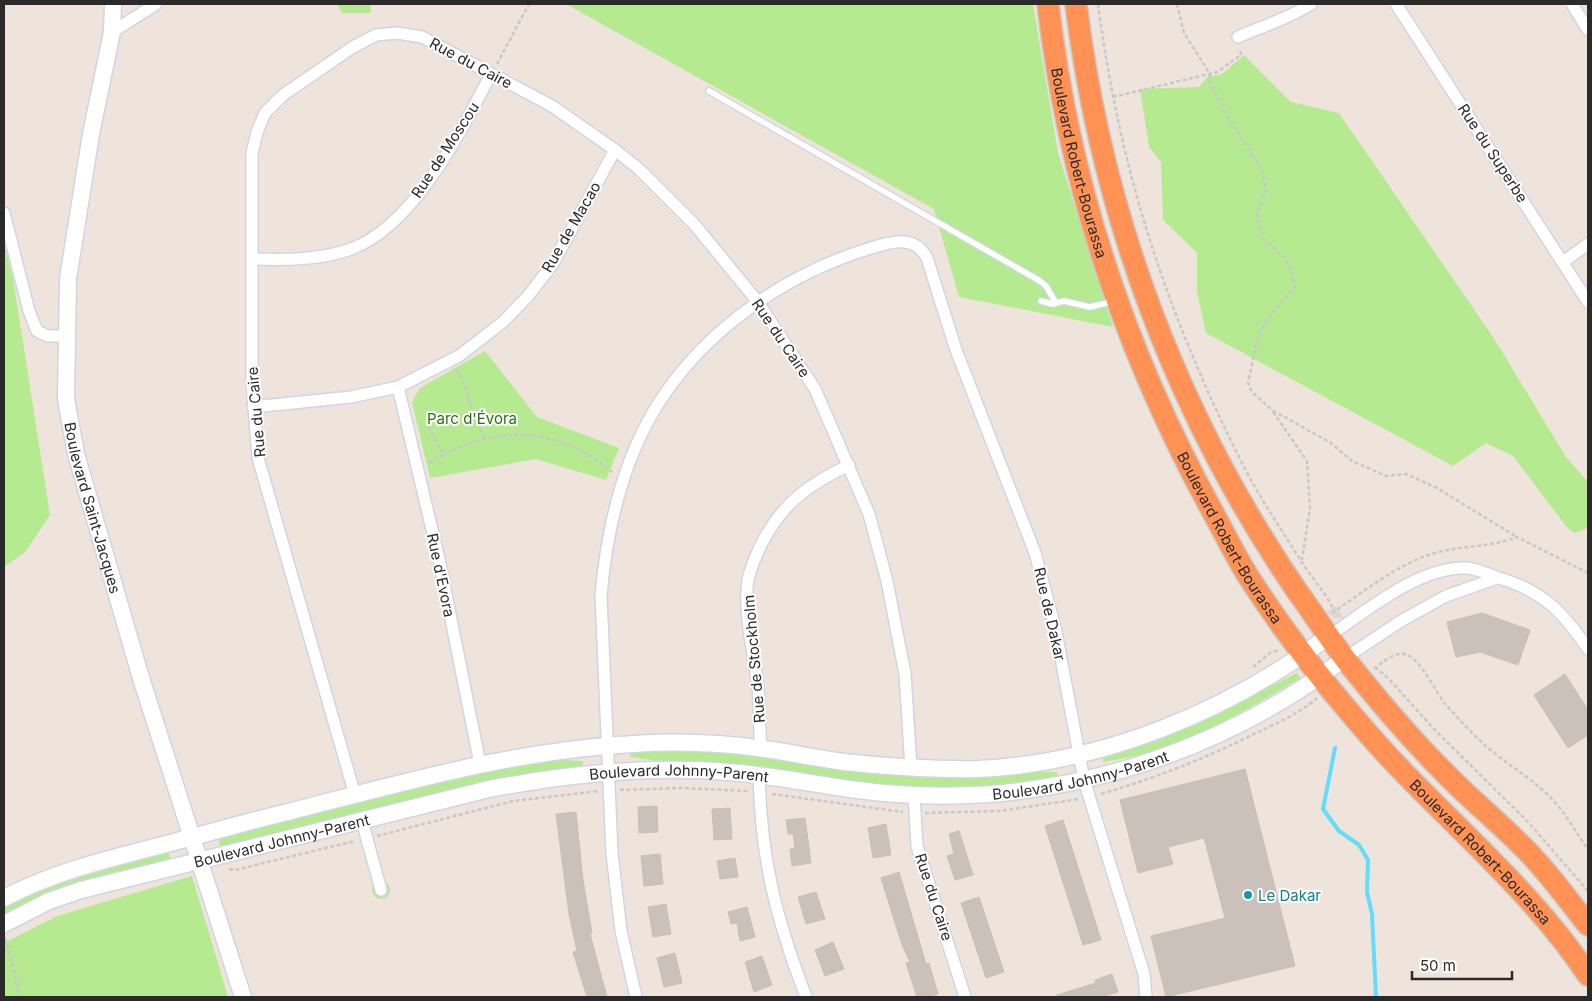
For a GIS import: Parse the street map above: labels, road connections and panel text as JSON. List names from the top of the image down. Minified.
{"streets":{"highway":["Boulevard Robert-Bourassa"],"street":["Rue du Caire","Rue de Moscou","Rue du Superbe","Rue de Macao","Boulevard Saint-Jacques","Rue d'Evora","Rue de Dakar","Rue de Stockholm","Boulevard Johnny-Parent"]},"crossings":[["Rue du Caire","Rue de Moscou"],["Rue du Caire","Rue de Macao"],["Rue du Caire","Rue de Dakar"],["Rue du Caire","Rue de Stockholm"],["Rue du Caire","Boulevard Johnny-Parent"],["Boulevard Robert-Bourassa","Boulevard Johnny-Parent"],["Rue de Macao","Rue d'Evora"],["Boulevard Saint-Jacques","Boulevard Johnny-Parent"],["Rue d'Evora","Boulevard Johnny-Parent"],["Rue de Dakar","Boulevard Johnny-Parent"],["Rue de Stockholm","Boulevard Johnny-Parent"]],"parks":["Parc d'Évora"],"places":["Le Dakar"],"scale_bar":"50 m"}
